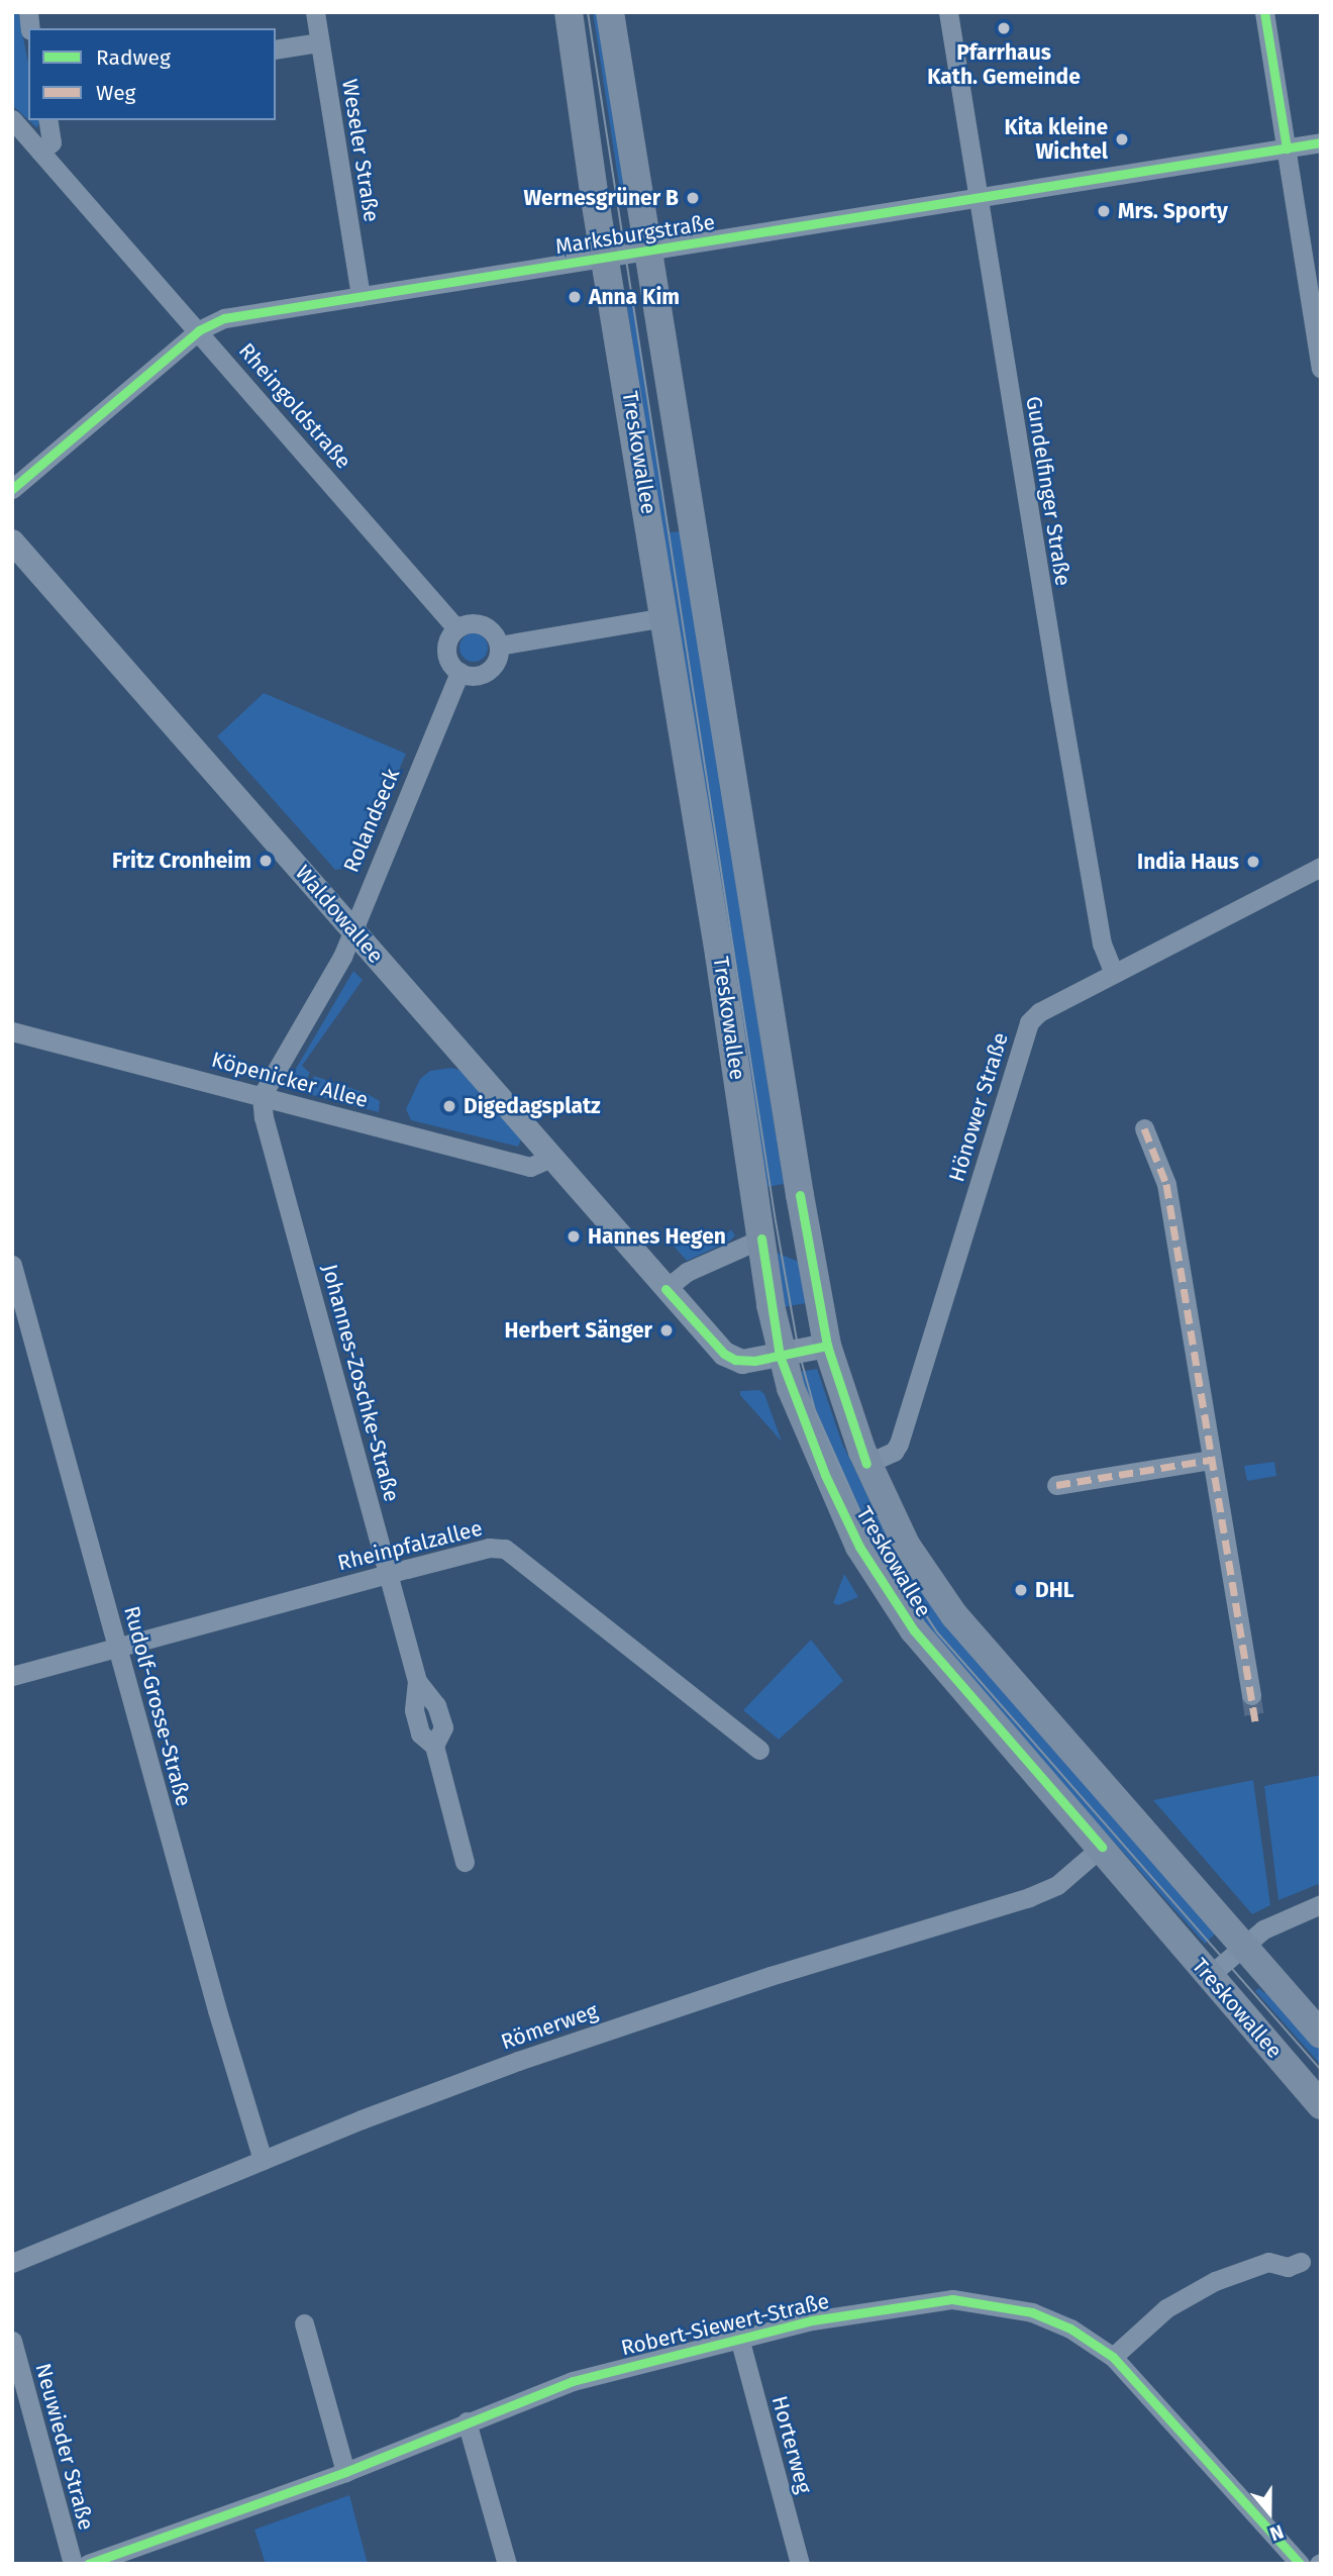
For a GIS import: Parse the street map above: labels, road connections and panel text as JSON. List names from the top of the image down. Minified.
{"streets":{"main road":["Treskowallee"],"street":["Weseler Straße","Marksburgstraße","Rheingoldstraße","Gundelfinger Straße","Rolandseck","Waldowallee","Köpenicker Allee","Hönower Straße","Johannes-Zoschke-Straße","Rheinpfalzallee","Rudolf-Grosse-Straße","Römerweg","Robert-Siewert-Straße","Horterweg","Neuwieder Straße"]},"crossings":[["Weseler Straße","Marksburgstraße"],["Marksburgstraße","Rheingoldstraße"],["Marksburgstraße","Treskowallee"],["Marksburgstraße","Gundelfinger Straße"],["Rheingoldstraße","Rolandseck"],["Treskowallee","Waldowallee"],["Treskowallee","Hönower Straße"],["Treskowallee","Römerweg"],["Gundelfinger Straße","Hönower Straße"],["Rolandseck","Waldowallee"],["Rolandseck","Köpenicker Allee"],["Rolandseck","Johannes-Zoschke-Straße"],["Waldowallee","Köpenicker Allee"],["Köpenicker Allee","Johannes-Zoschke-Straße"],["Johannes-Zoschke-Straße","Rheinpfalzallee"],["Rheinpfalzallee","Rudolf-Grosse-Straße"],["Rudolf-Grosse-Straße","Römerweg"],["Robert-Siewert-Straße","Horterweg"]],"places":["Pfarrhaus Kath. Gemeinde","Kita kleine Wichtel","Wernesgrüner B","Mrs. Sporty","Anna Kim","Fritz Cronheim","India Haus","Digedagsplatz","Hannes Hegen","Herbert Sänger","DHL"],"legend":["Radweg","Weg"],"north":"bottom"}
